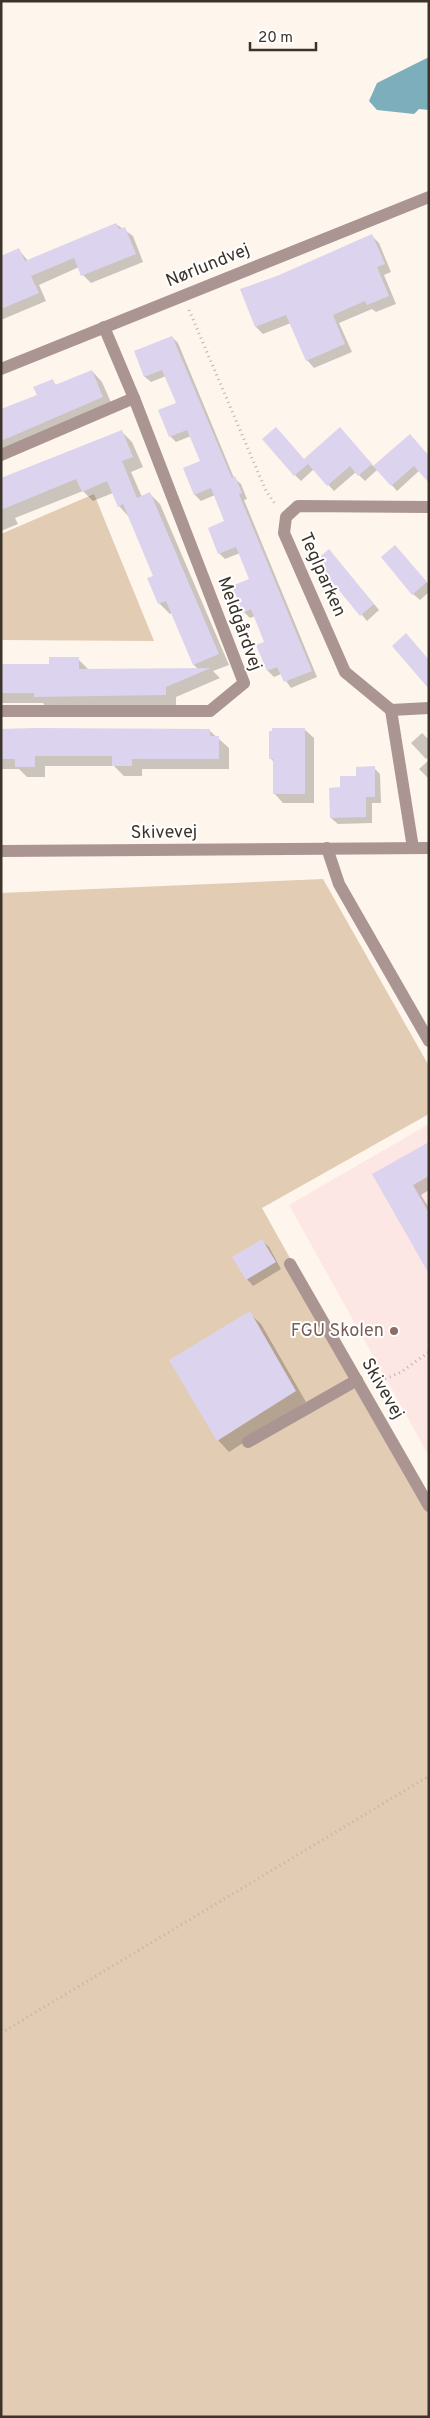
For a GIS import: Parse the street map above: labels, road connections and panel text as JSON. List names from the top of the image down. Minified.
{"streets":{"street":["Nørlundvej","Teglparken","Meldgårdvej","Skivevej"]},"crossings":[["Nørlundvej","Meldgårdvej"]],"places":["FGU Skolen"],"scale_bar":"20 m"}
